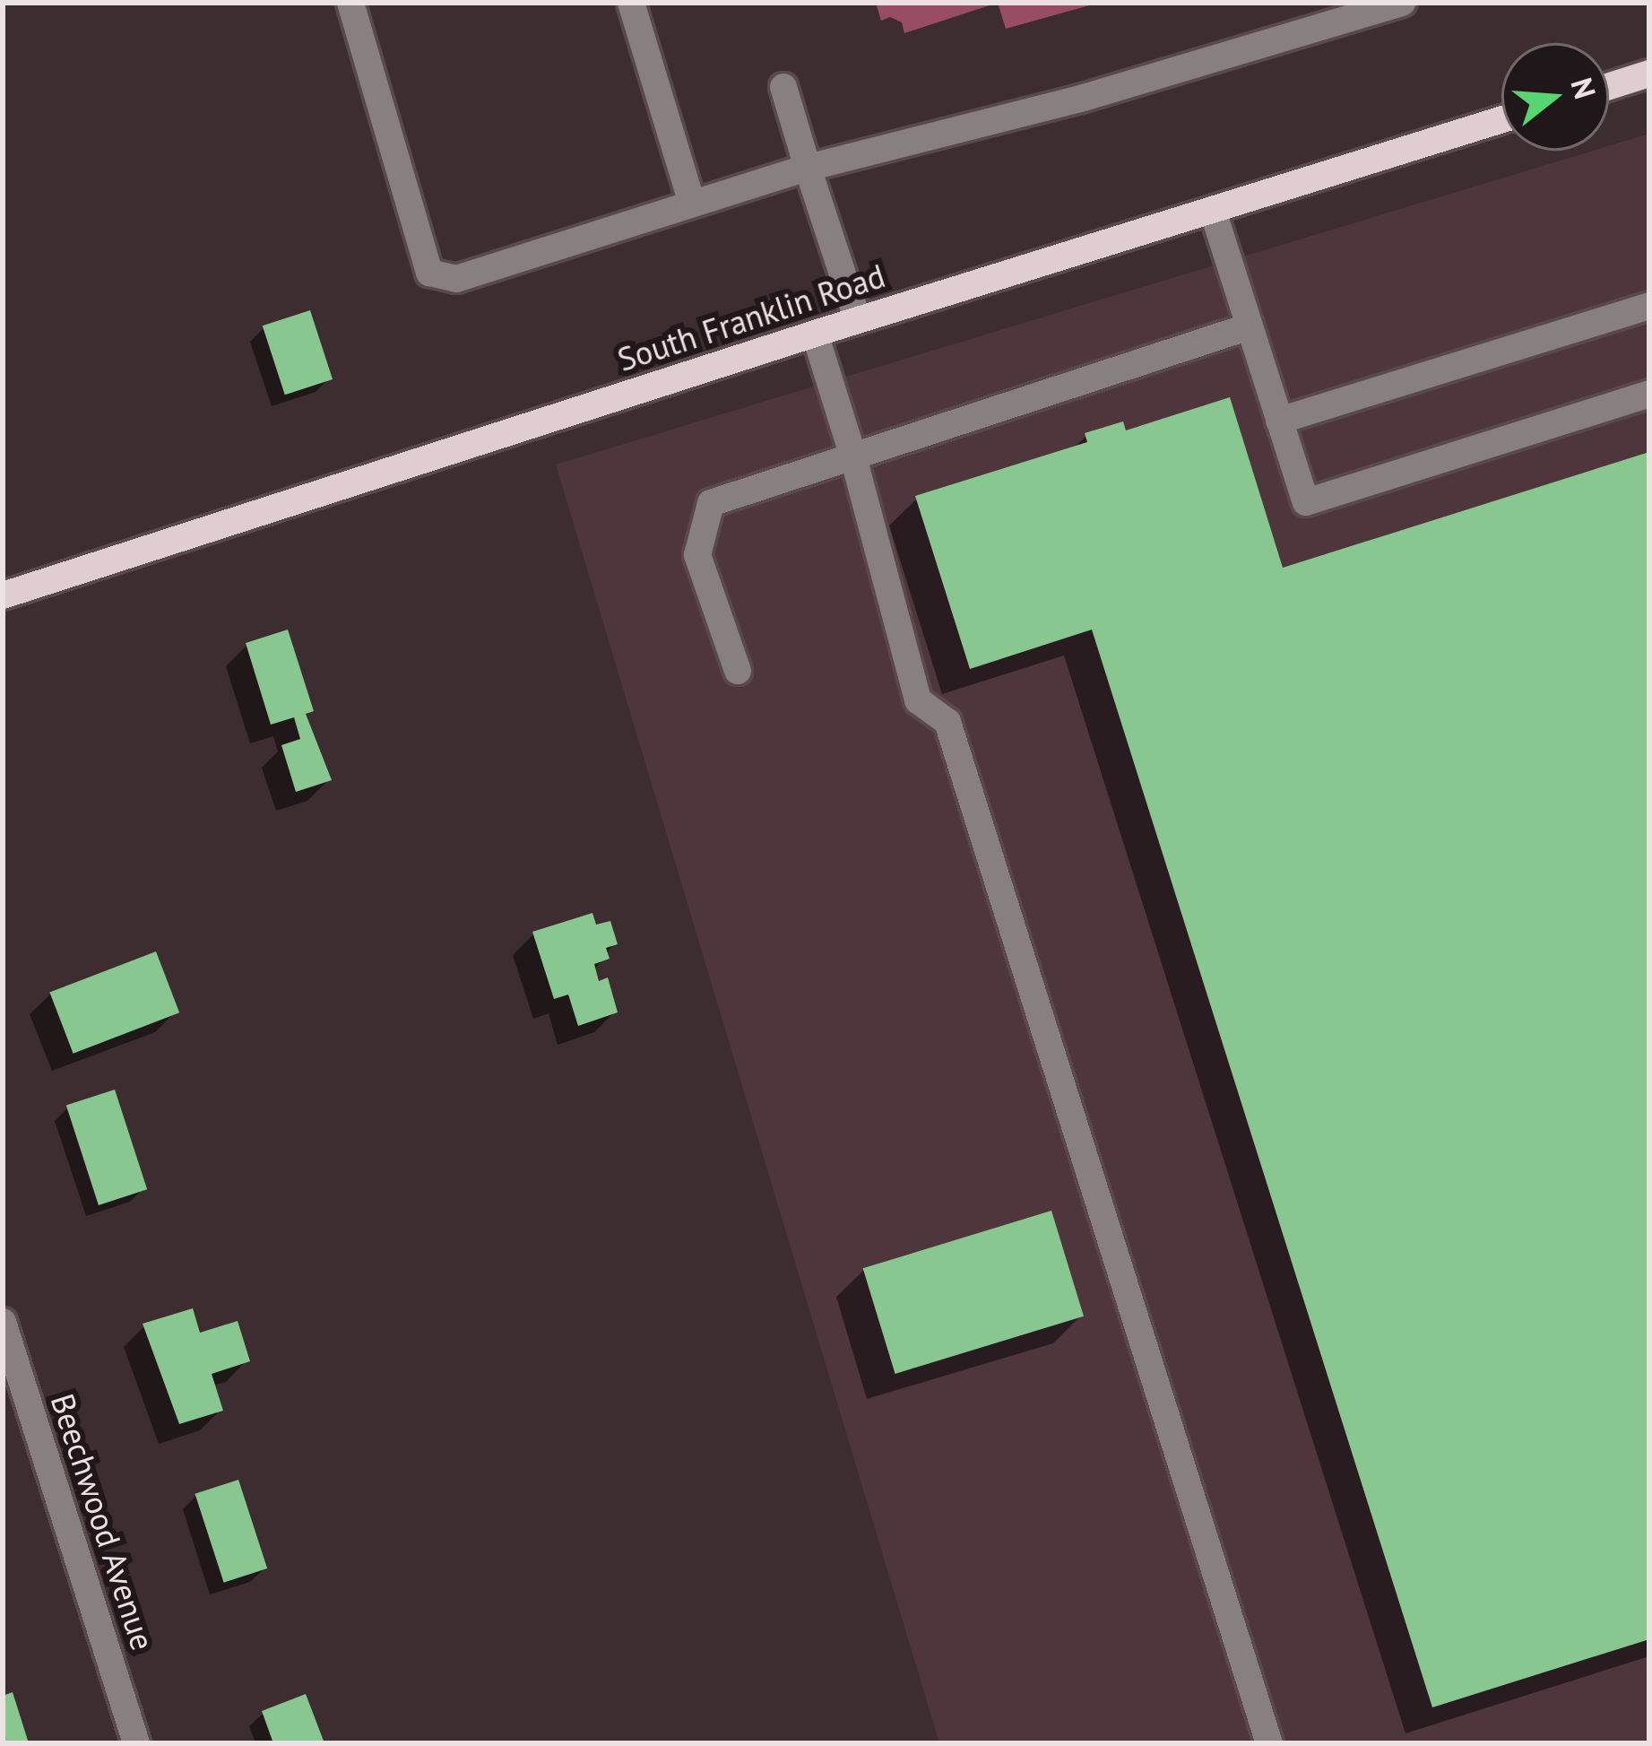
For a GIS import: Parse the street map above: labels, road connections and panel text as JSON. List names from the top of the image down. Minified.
{"streets":{"main road":["South Franklin Road"],"street":["Beechwood Avenue"]},"north":"right"}
